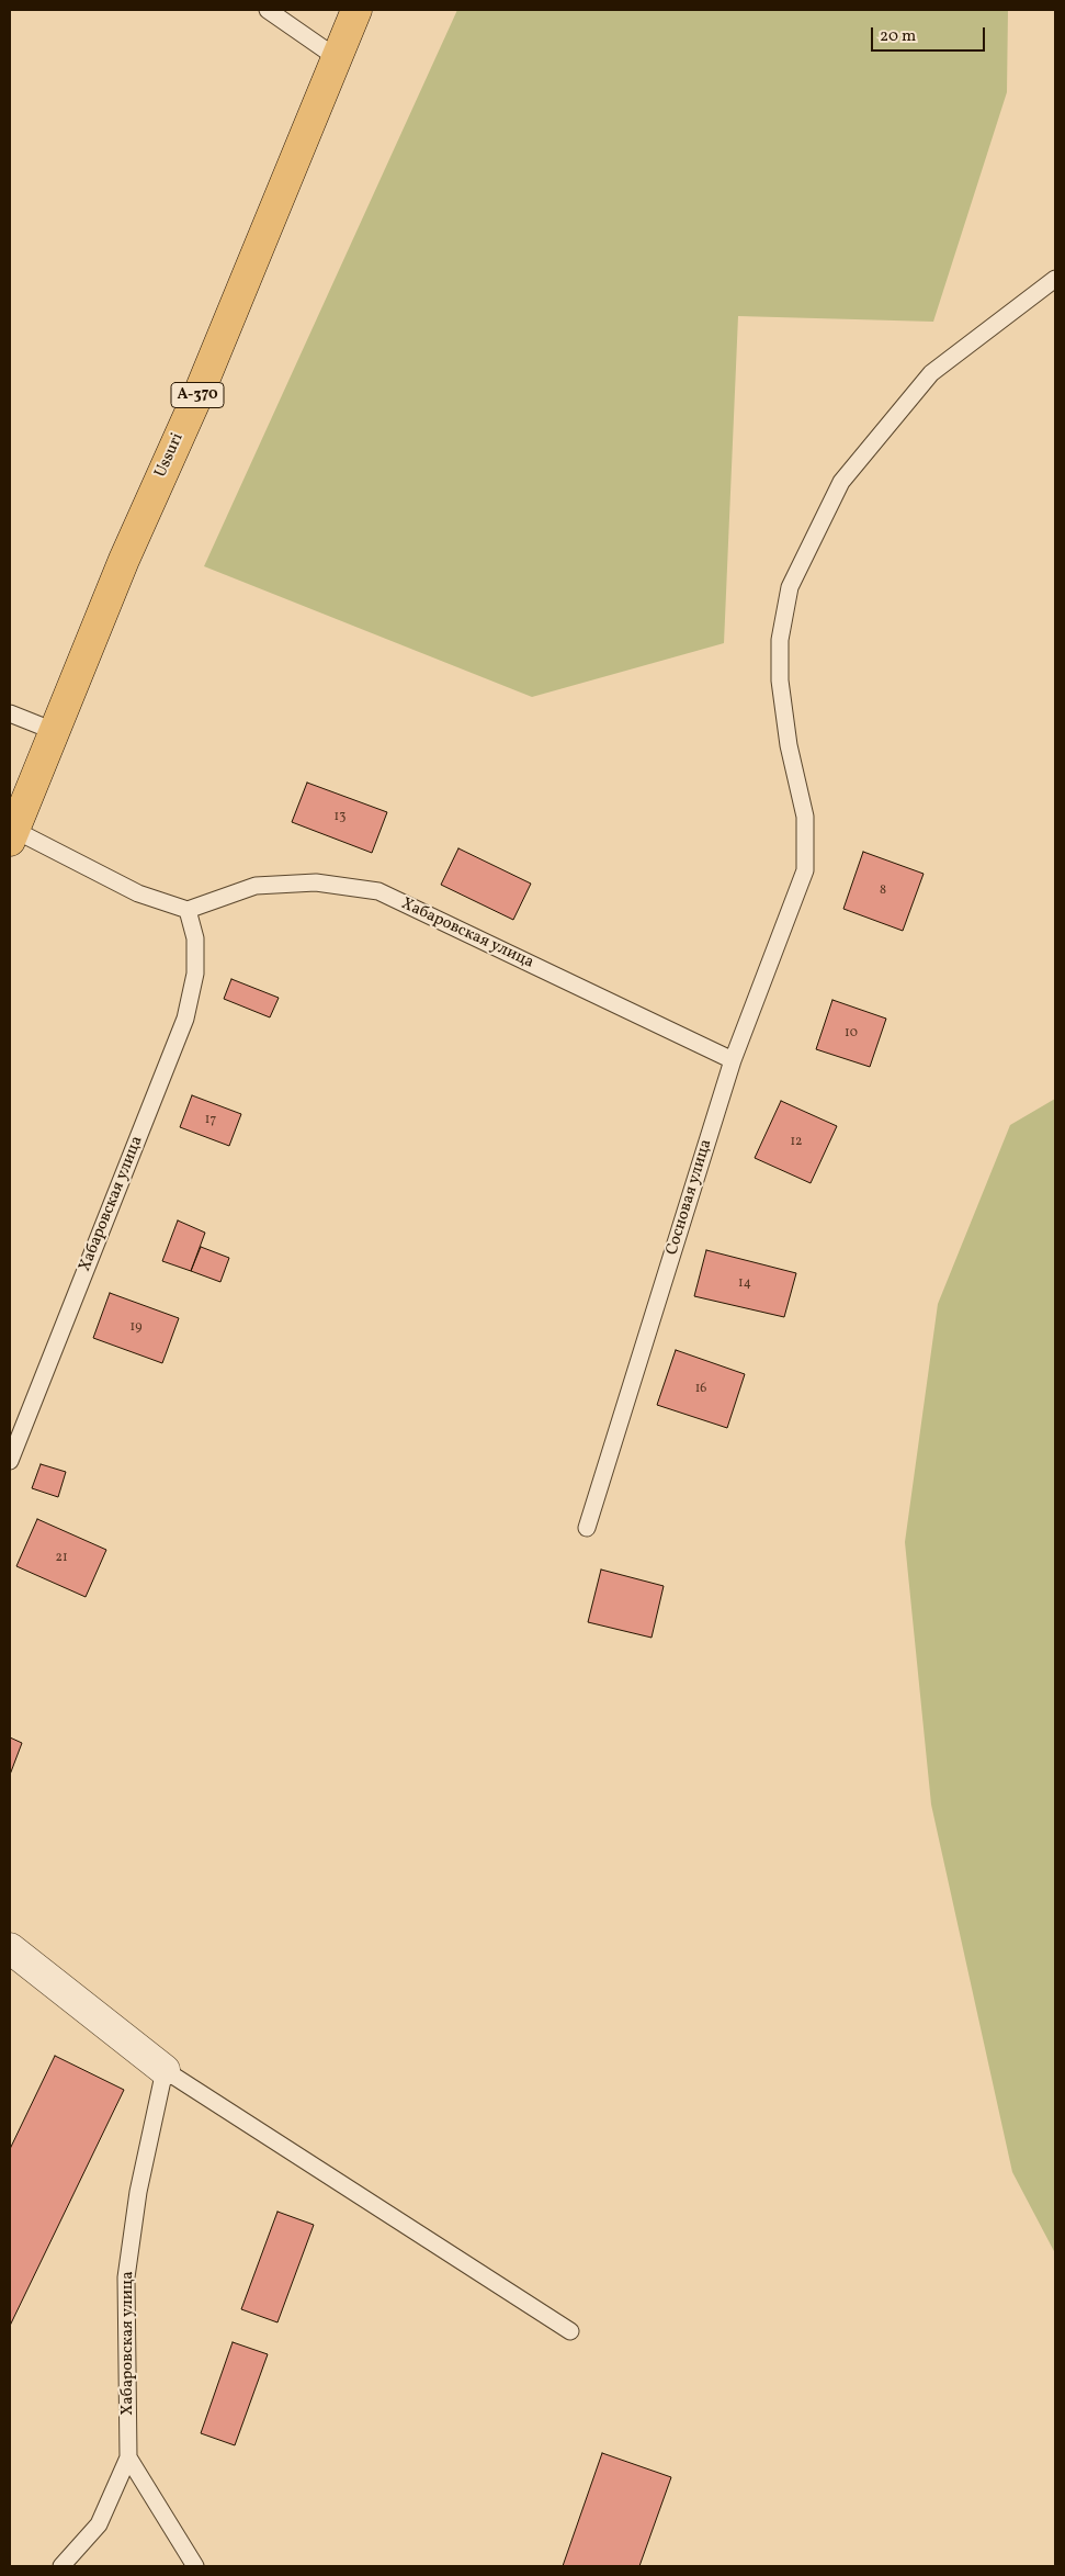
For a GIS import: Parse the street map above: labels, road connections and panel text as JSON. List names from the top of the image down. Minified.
{"streets":{"highway":["А-370","Ussuri"],"lane":["Хабаровская улица","Сосновая улица"]},"crossings":[["Хабаровская улица","Сосновая улица"]],"house_numbers":["13","8","10","17","12","14","19","16","21"],"scale_bar":"20 m"}
